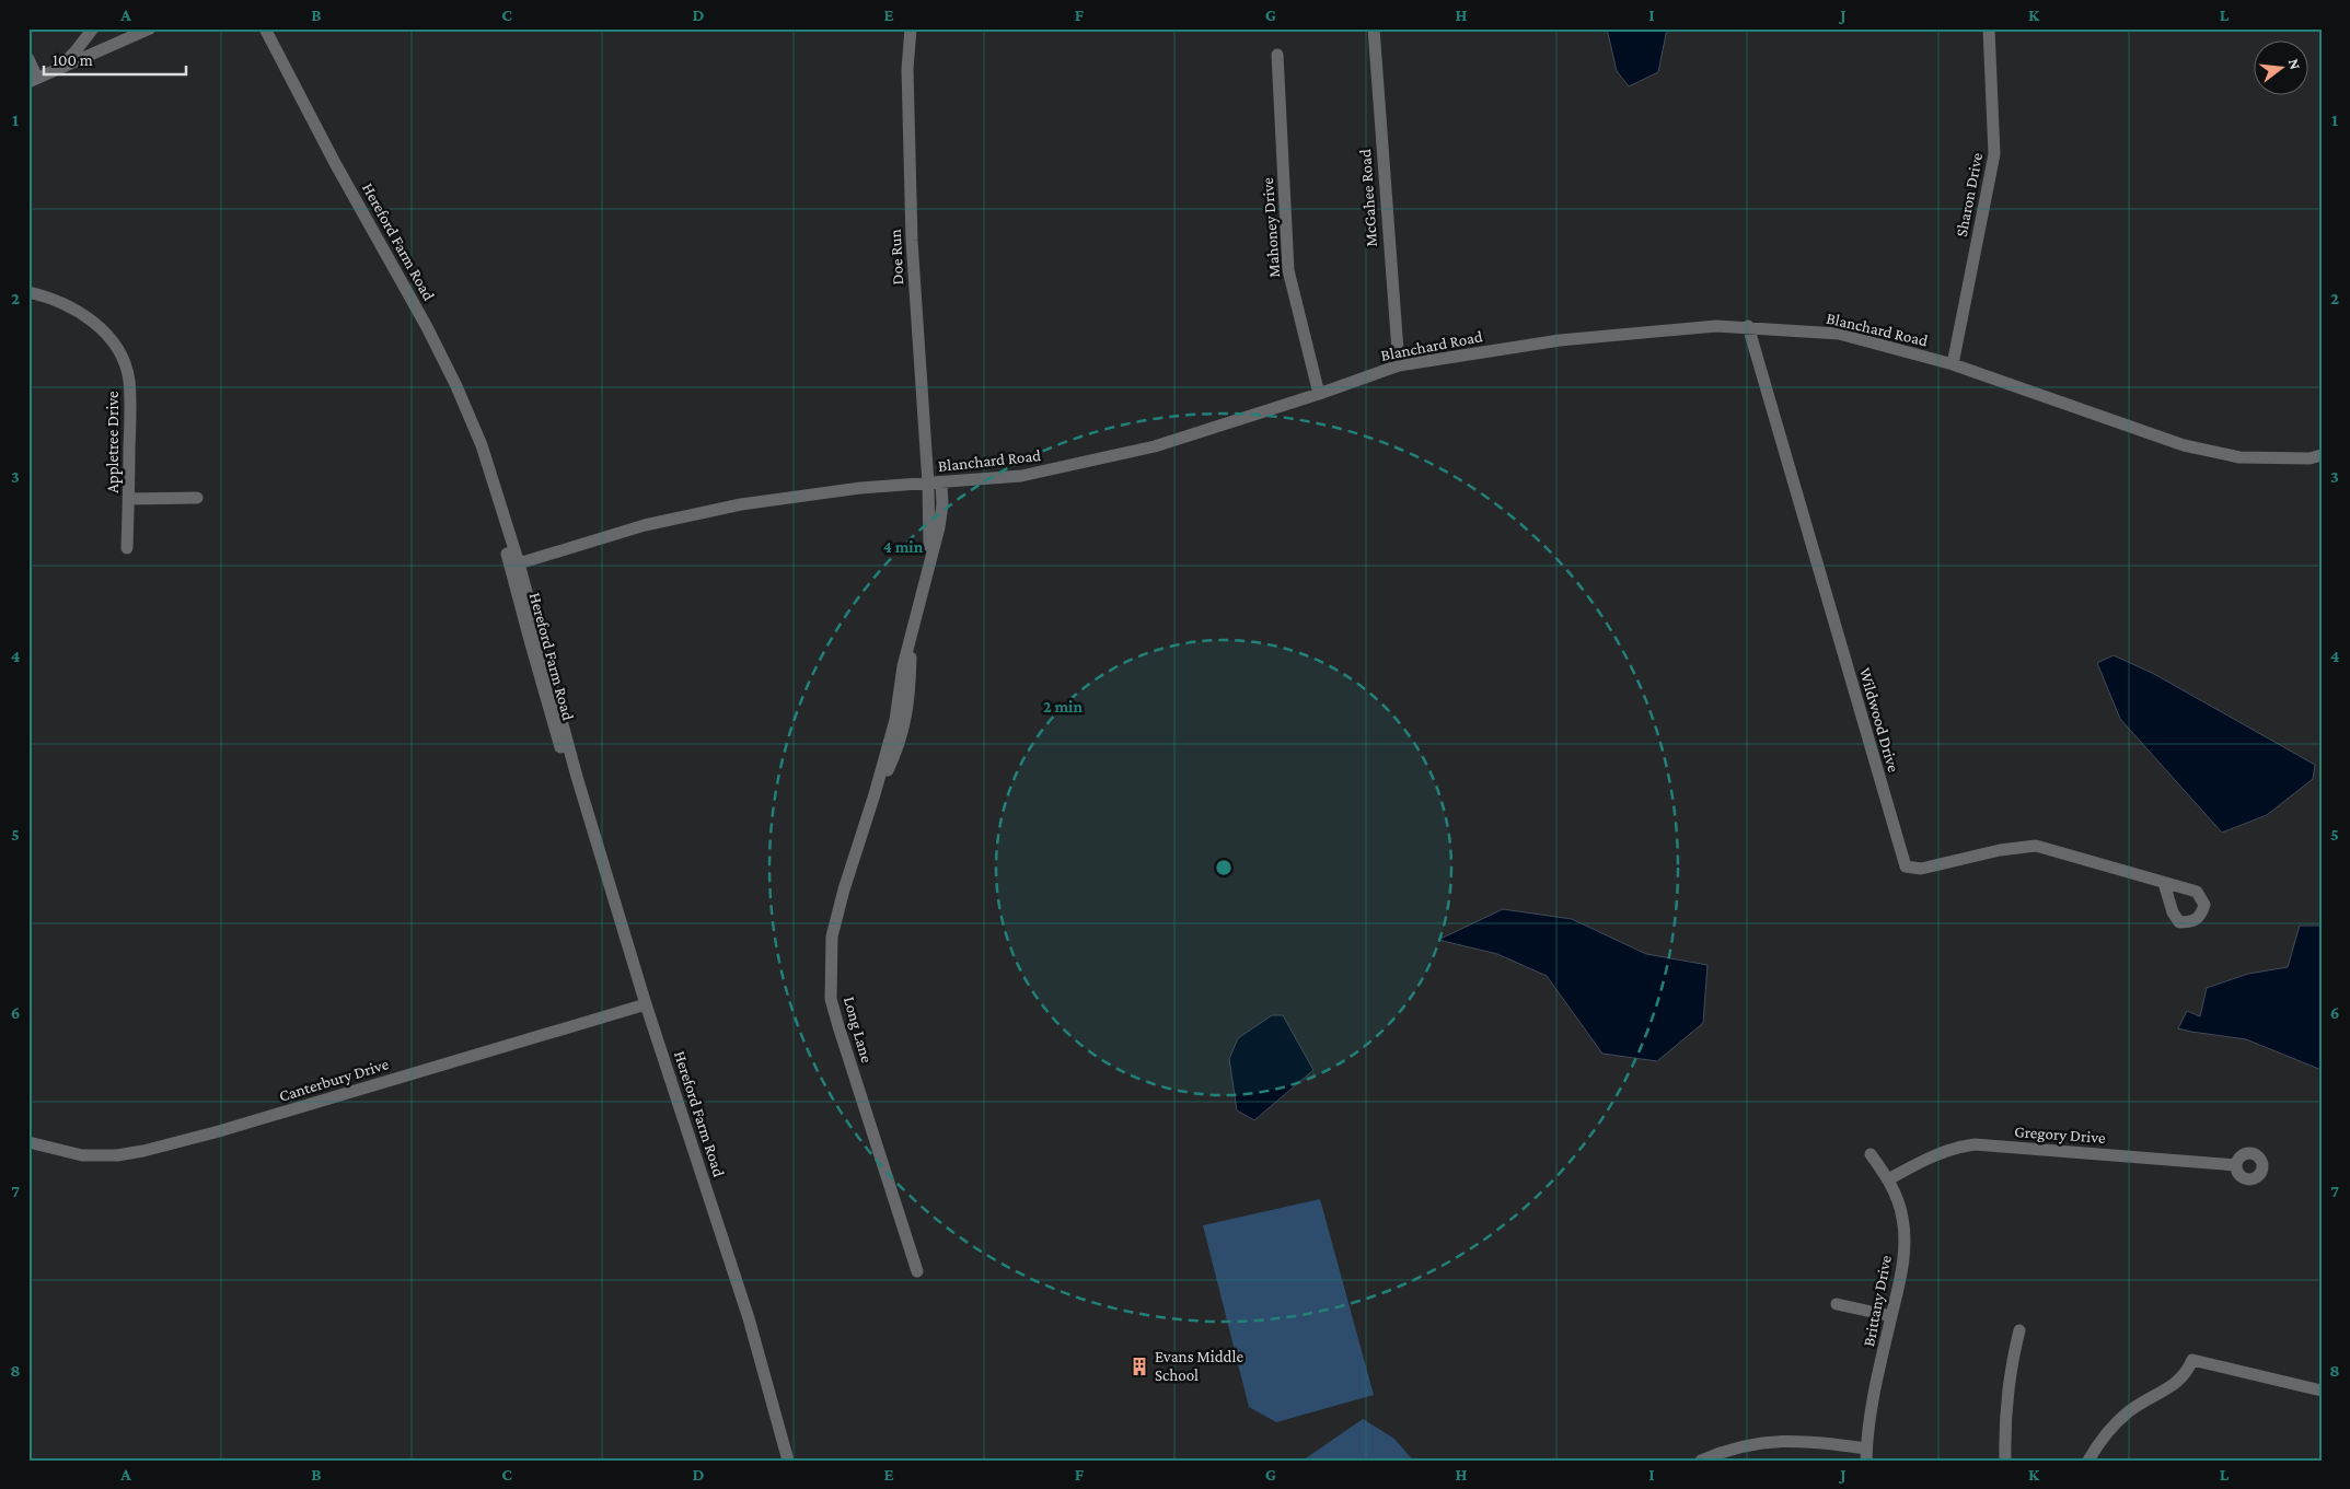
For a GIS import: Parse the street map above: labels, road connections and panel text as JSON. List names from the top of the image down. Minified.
{"streets":{"street":["Sharon Drive","McGahee Road","Mahoney Drive","Hereford Farm Road","Doe Run","Blanchard Road","Appletree Drive","Wildwood Drive","Long Lane","Canterbury Drive","Gregory Drive","Brittany Drive"]},"crossings":[["Sharon Drive","Blanchard Road"],["McGahee Road","Blanchard Road"],["Mahoney Drive","Blanchard Road"],["Hereford Farm Road","Blanchard Road"],["Hereford Farm Road","Canterbury Drive"],["Doe Run","Blanchard Road"],["Doe Run","Long Lane"],["Blanchard Road","Wildwood Drive"],["Blanchard Road","Long Lane"],["Gregory Drive","Brittany Drive"]],"places":{"building":["Evans Middle School"]},"scale_bar":"100 m","north":"right","grid":{"columns":["A","B","C","D","E","F","G","H","I","J","K","L"],"rows":["1","2","3","4","5","6","7","8"]},"rings":["4 min","2 min"]}
